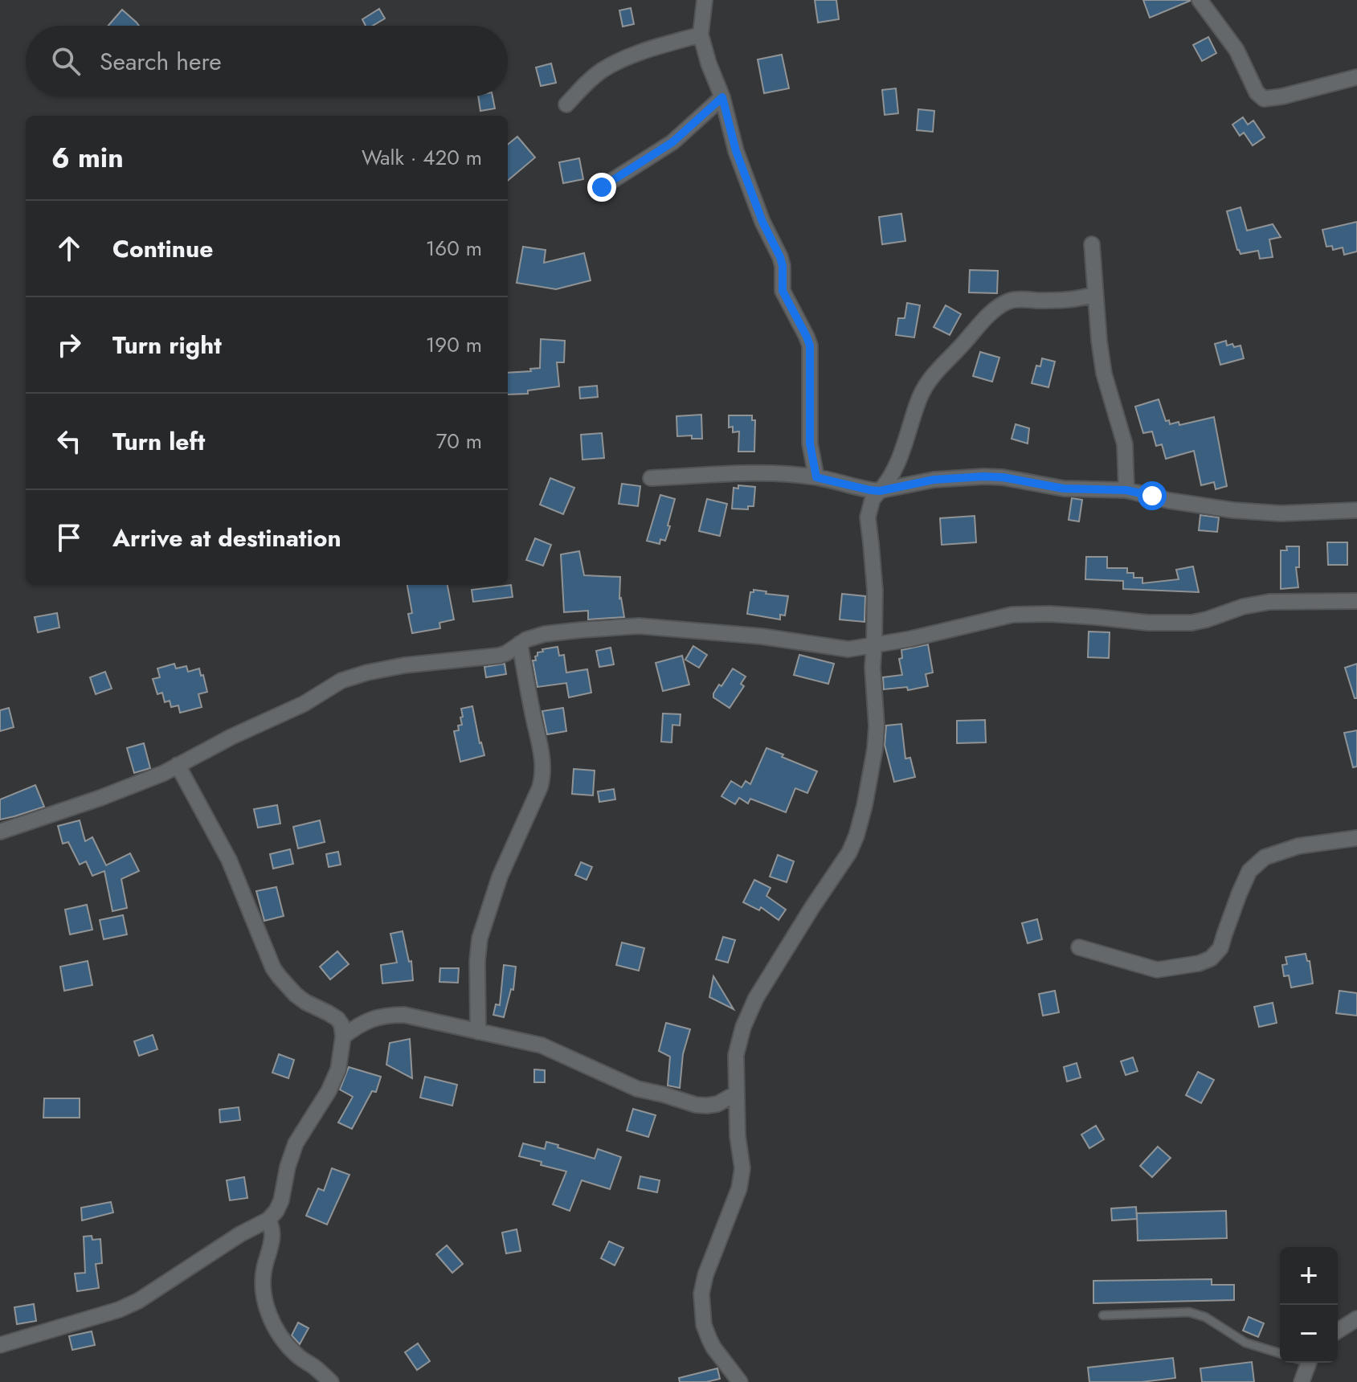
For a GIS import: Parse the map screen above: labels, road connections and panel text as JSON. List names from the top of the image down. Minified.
{"page":{"search":"Search here","heading":["6 min","Walk · 420 m"],"list":[["Continue","160 m"],["Turn right","190 m"],["Turn left","70 m"],"Arrive at destination"],"map_buttons":["+","−"]}}
